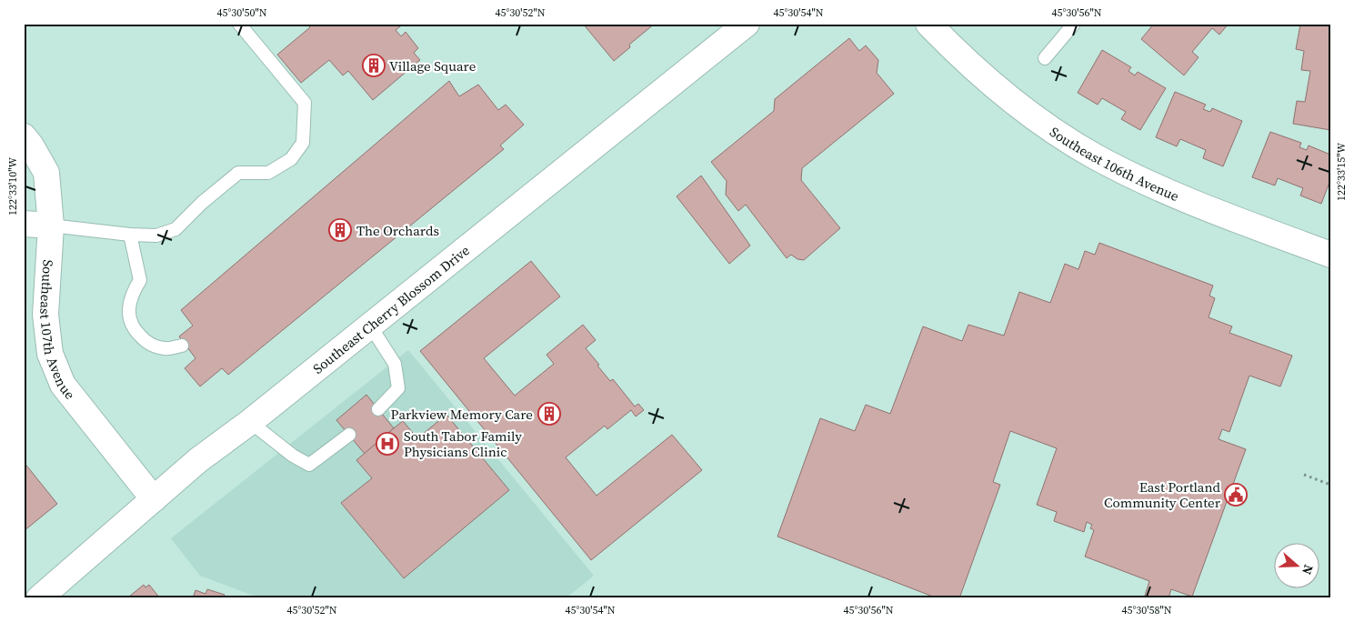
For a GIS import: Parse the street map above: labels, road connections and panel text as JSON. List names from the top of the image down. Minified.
{"streets":{"main road":["Southeast 106th Avenue","Southeast Cherry Blossom Drive","Southeast 107th Avenue"]},"crossings":[["Southeast Cherry Blossom Drive","Southeast 107th Avenue"]],"places":{"building":["Village Square","The Orchards","Parkview Memory Care"],"hospital":["South Tabor Family Physicians Clinic"],"public building":["East Portland Community Center"]},"north":"right","coordinates":["45°30'50\"N","45°30'52\"N","45°30'54\"N","45°30'56\"N","122°33'15\"W","122°33'10\"W","45°30'58\"N"]}
